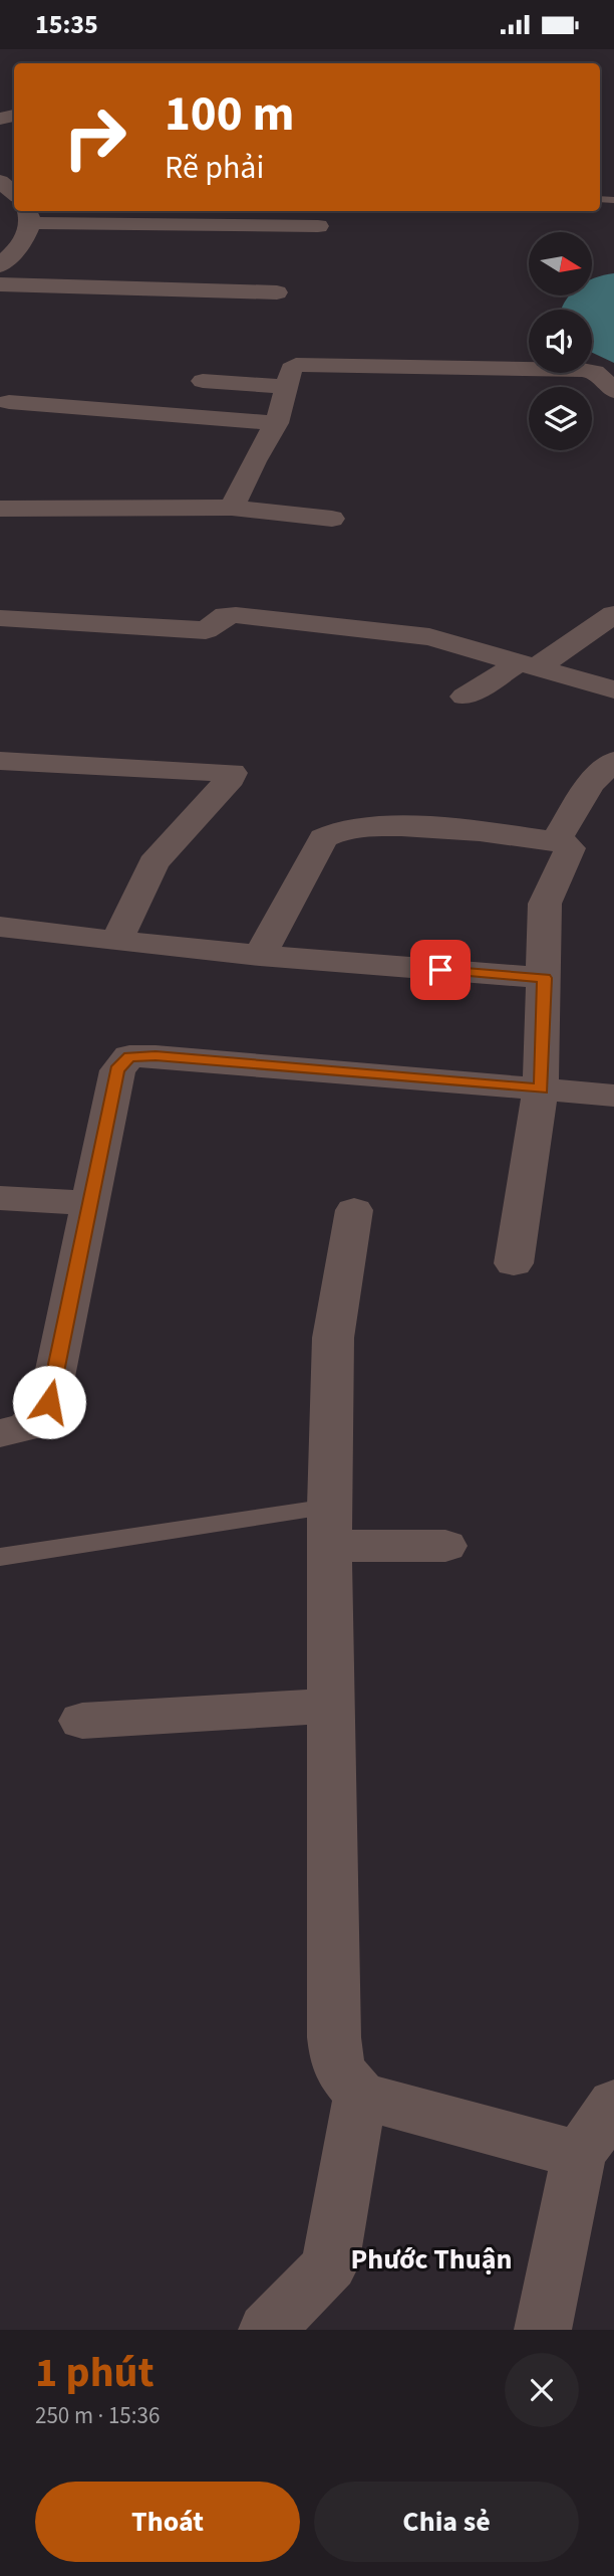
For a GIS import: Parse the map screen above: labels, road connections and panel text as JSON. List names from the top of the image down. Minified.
{"districts":["Phước Thuận"],"north":"right","page":{"status":"15:35","turn":["100 m","Rẽ phải"],"heading":["1 phút","250 m · 15:36"],"buttons":["Thoát","Chia sẻ"]}}
